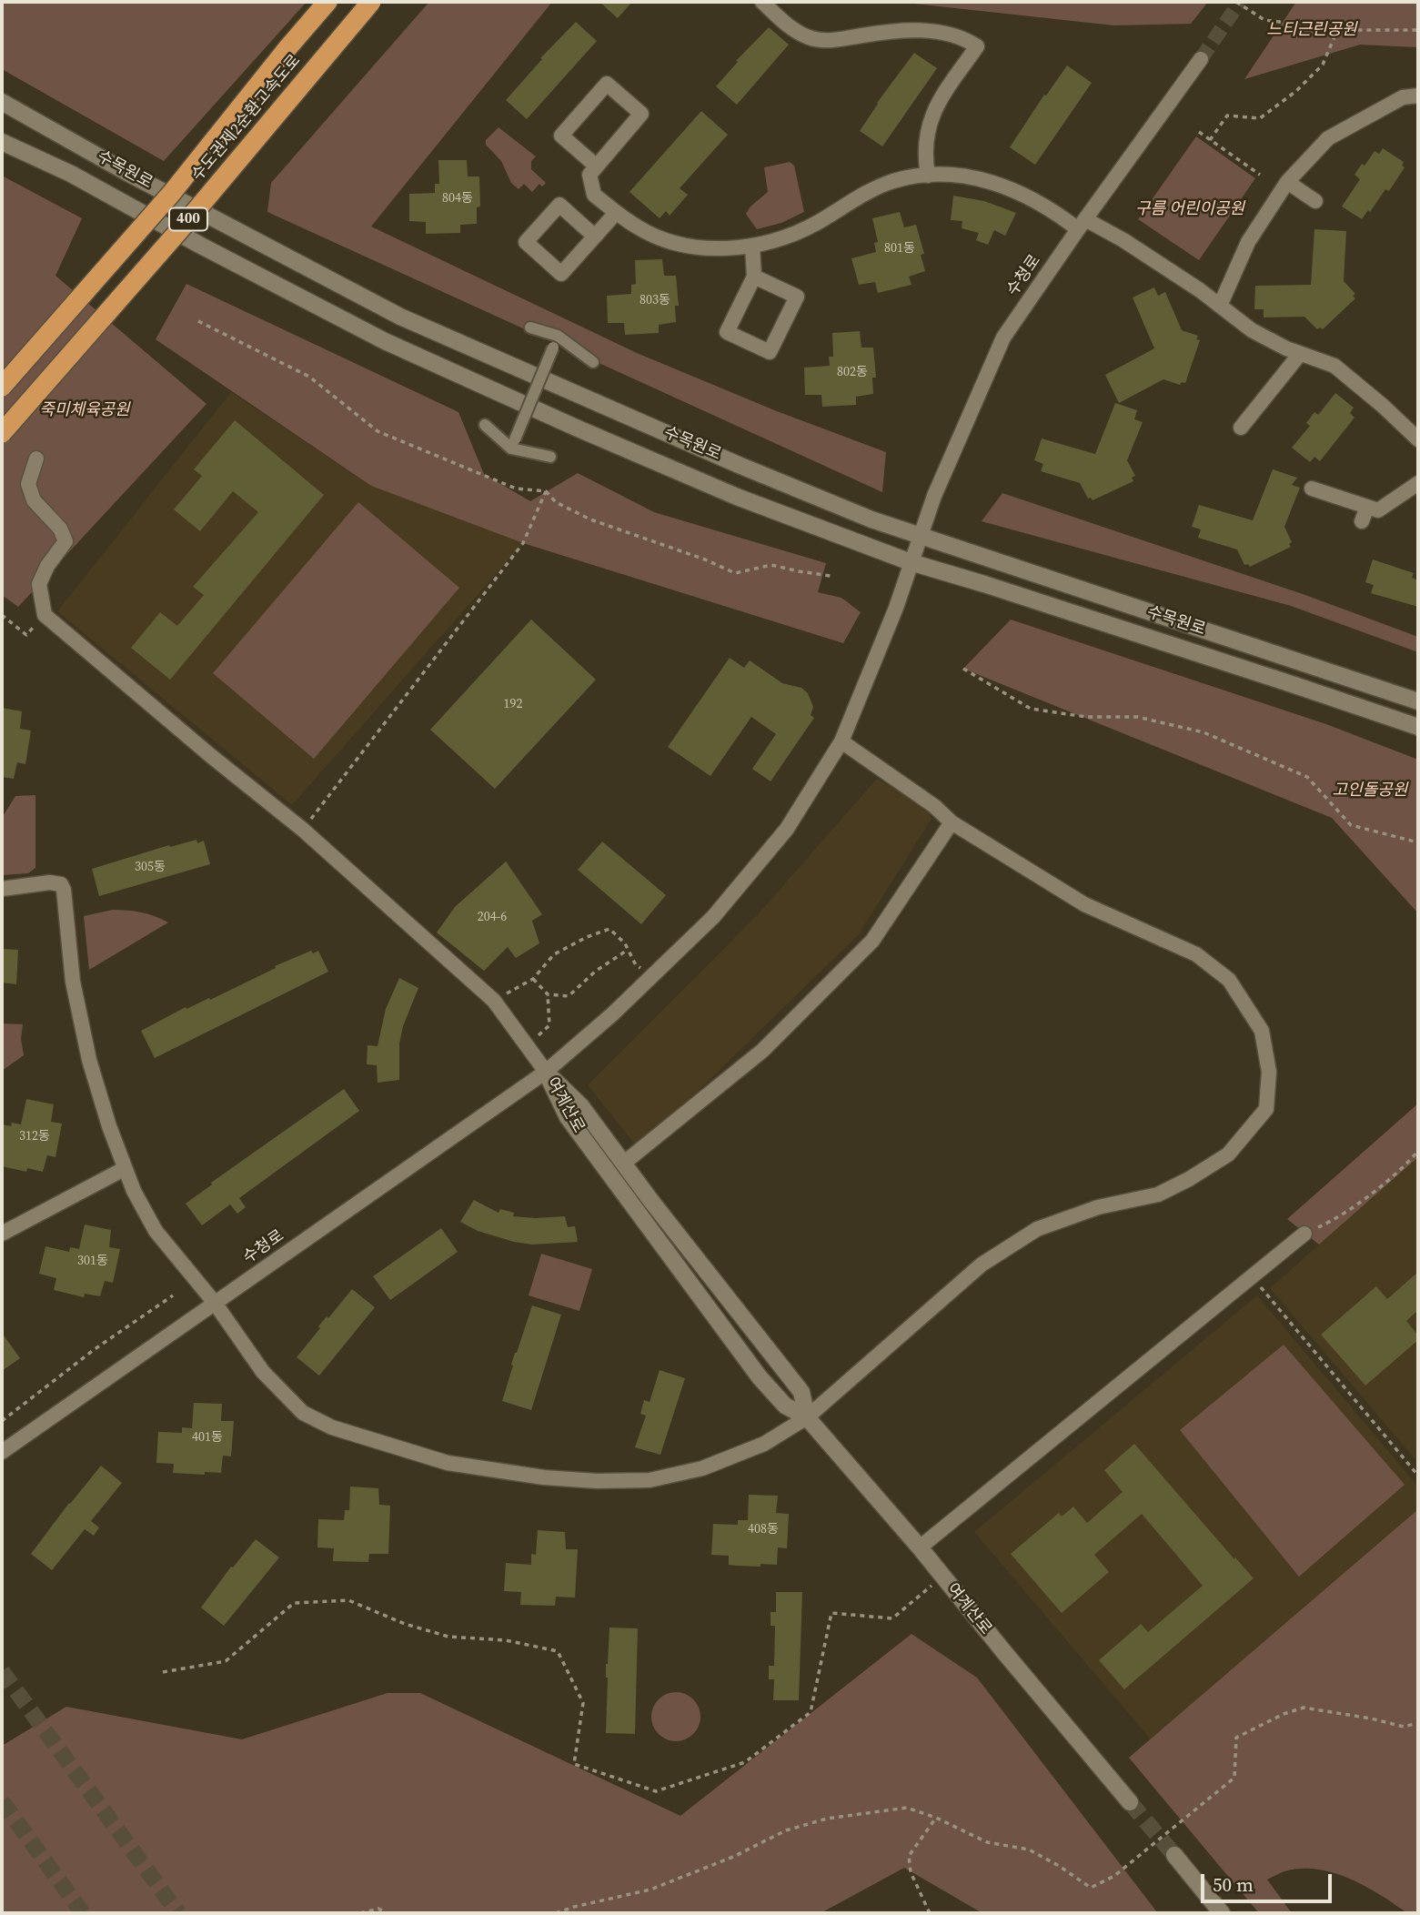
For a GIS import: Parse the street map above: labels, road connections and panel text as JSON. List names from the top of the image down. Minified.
{"streets":{"highway":["수도권제2순환고속도로","400"],"street":["수목원로","수청로","여계산로"]},"crossings":[["수목원로","수청로"],["수청로","여계산로"]],"parks":["느티근린공원","구름 어린이공원","죽미체육공원","고인돌공원"],"house_numbers":["804동","801동","803동","802동","192","305동","204-6","312동","301동","401동","408동"],"scale_bar":"50 m"}
